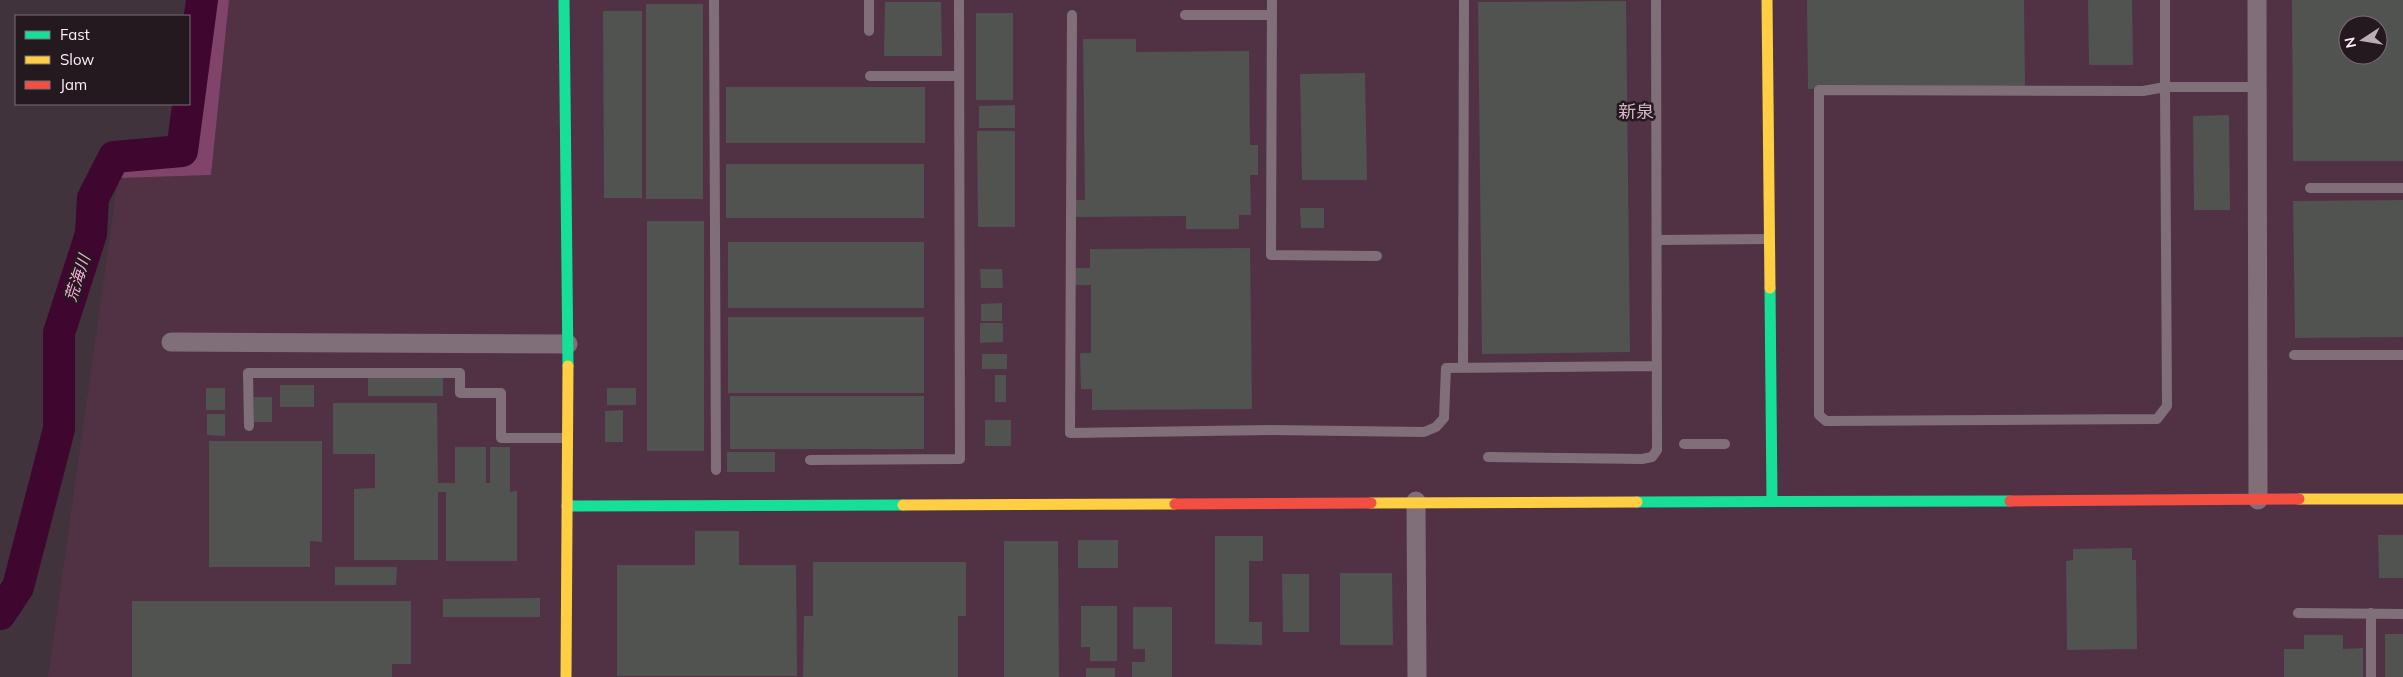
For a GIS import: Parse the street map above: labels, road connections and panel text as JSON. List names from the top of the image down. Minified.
{"districts":["新泉"],"water":["荒海川"],"legend":["Fast","Slow","Jam"],"north":"left"}
